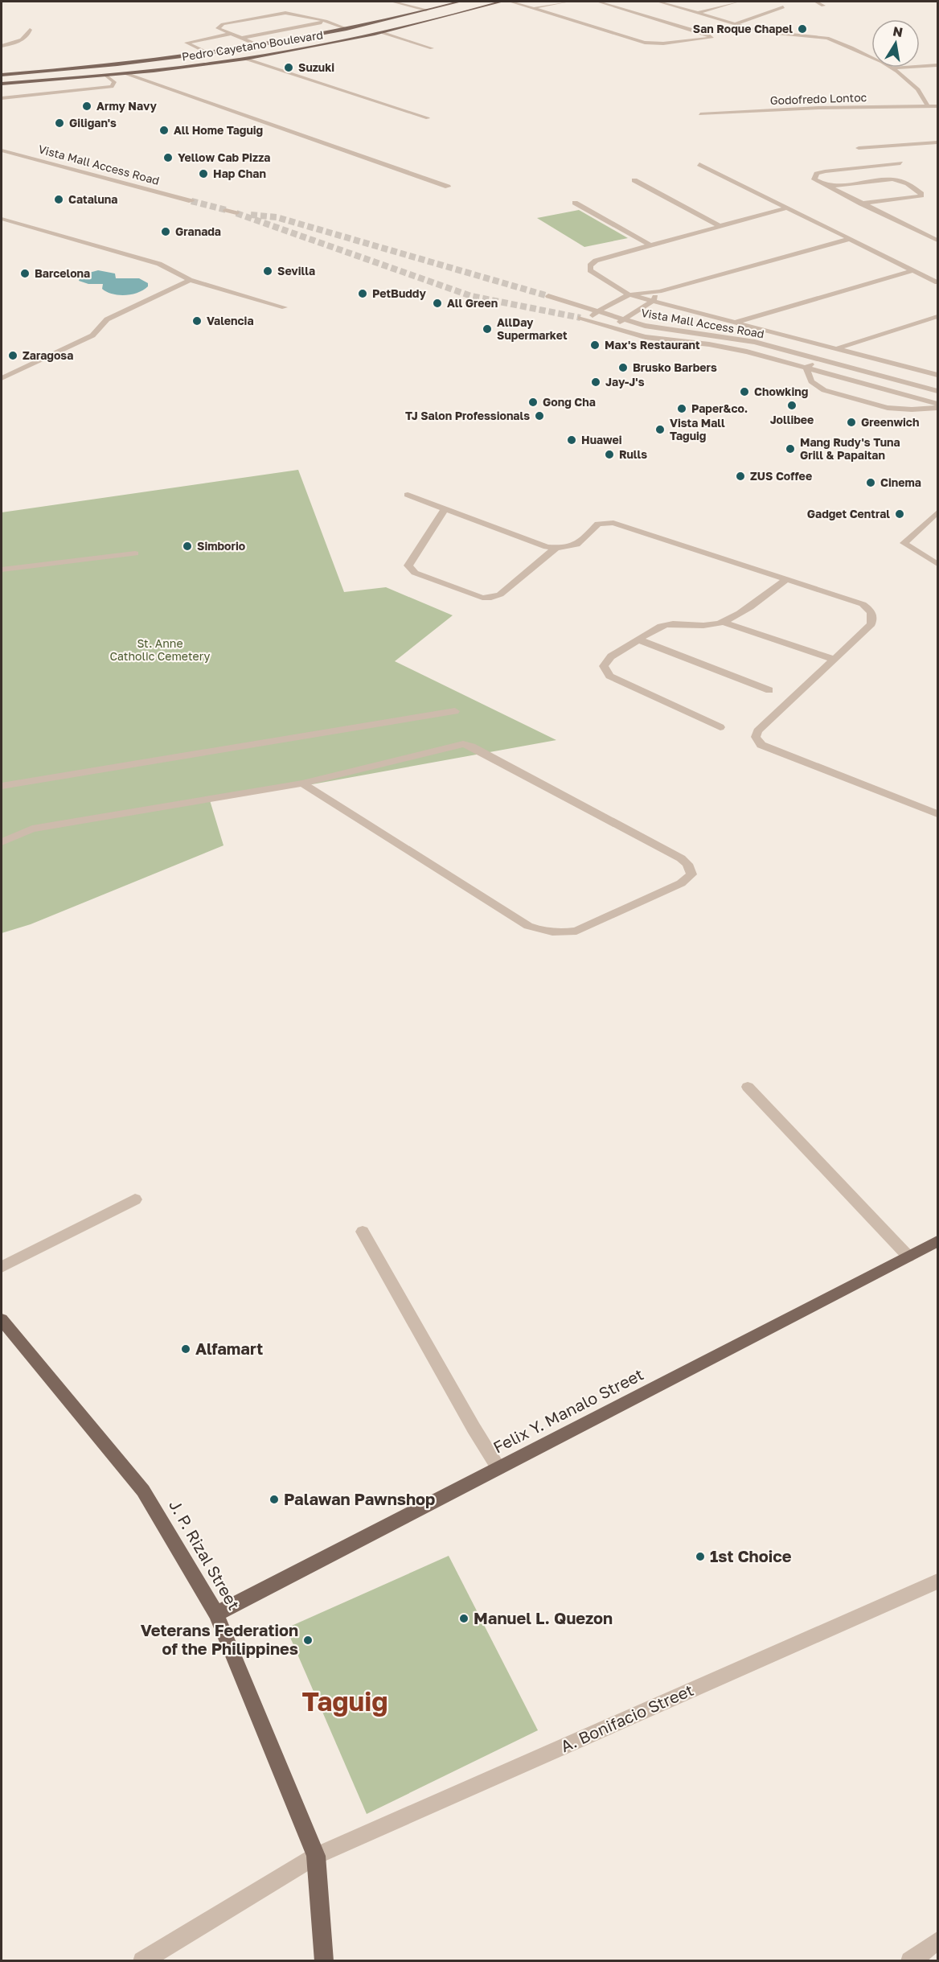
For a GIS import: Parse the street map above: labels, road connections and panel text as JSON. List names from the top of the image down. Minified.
{"streets":{"main road":["Pedro Cayetano Boulevard","Felix Y. Manalo Street","J. P. Rizal Street"],"street":["Godofredo Lontoc","Vista Mall Access Road","A. Bonifacio Street"]},"crossings":[["Felix Y. Manalo Street","J. P. Rizal Street"],["J. P. Rizal Street","A. Bonifacio Street"]],"districts":["Taguig"],"parks":["St. Anne Catholic Cemetery"],"places":["San Roque Chapel","Suzuki","Army Navy","Giligan's","All Home Taguig","Yellow Cab Pizza","Hap Chan","Cataluna","Granada","Sevilla","Barcelona","PetBuddy","All Green","Valencia","AllDay Supermarket","Max's Restaurant","Zaragosa","Brusko Barbers","Jay-J's","Chowking","Gong Cha","Jollibee","Paper&co.","TJ Salon Professionals","Greenwich","Vista Mall Taguig","Huawei","Mang Rudy's Tuna Grill & Papaitan","Rulls","ZUS Coffee","Cinema","Gadget Central","Simborio","Alfamart","Palawan Pawnshop","1st Choice","Manuel L. Quezon","Veterans Federation of the Philippines"],"north":"top"}
